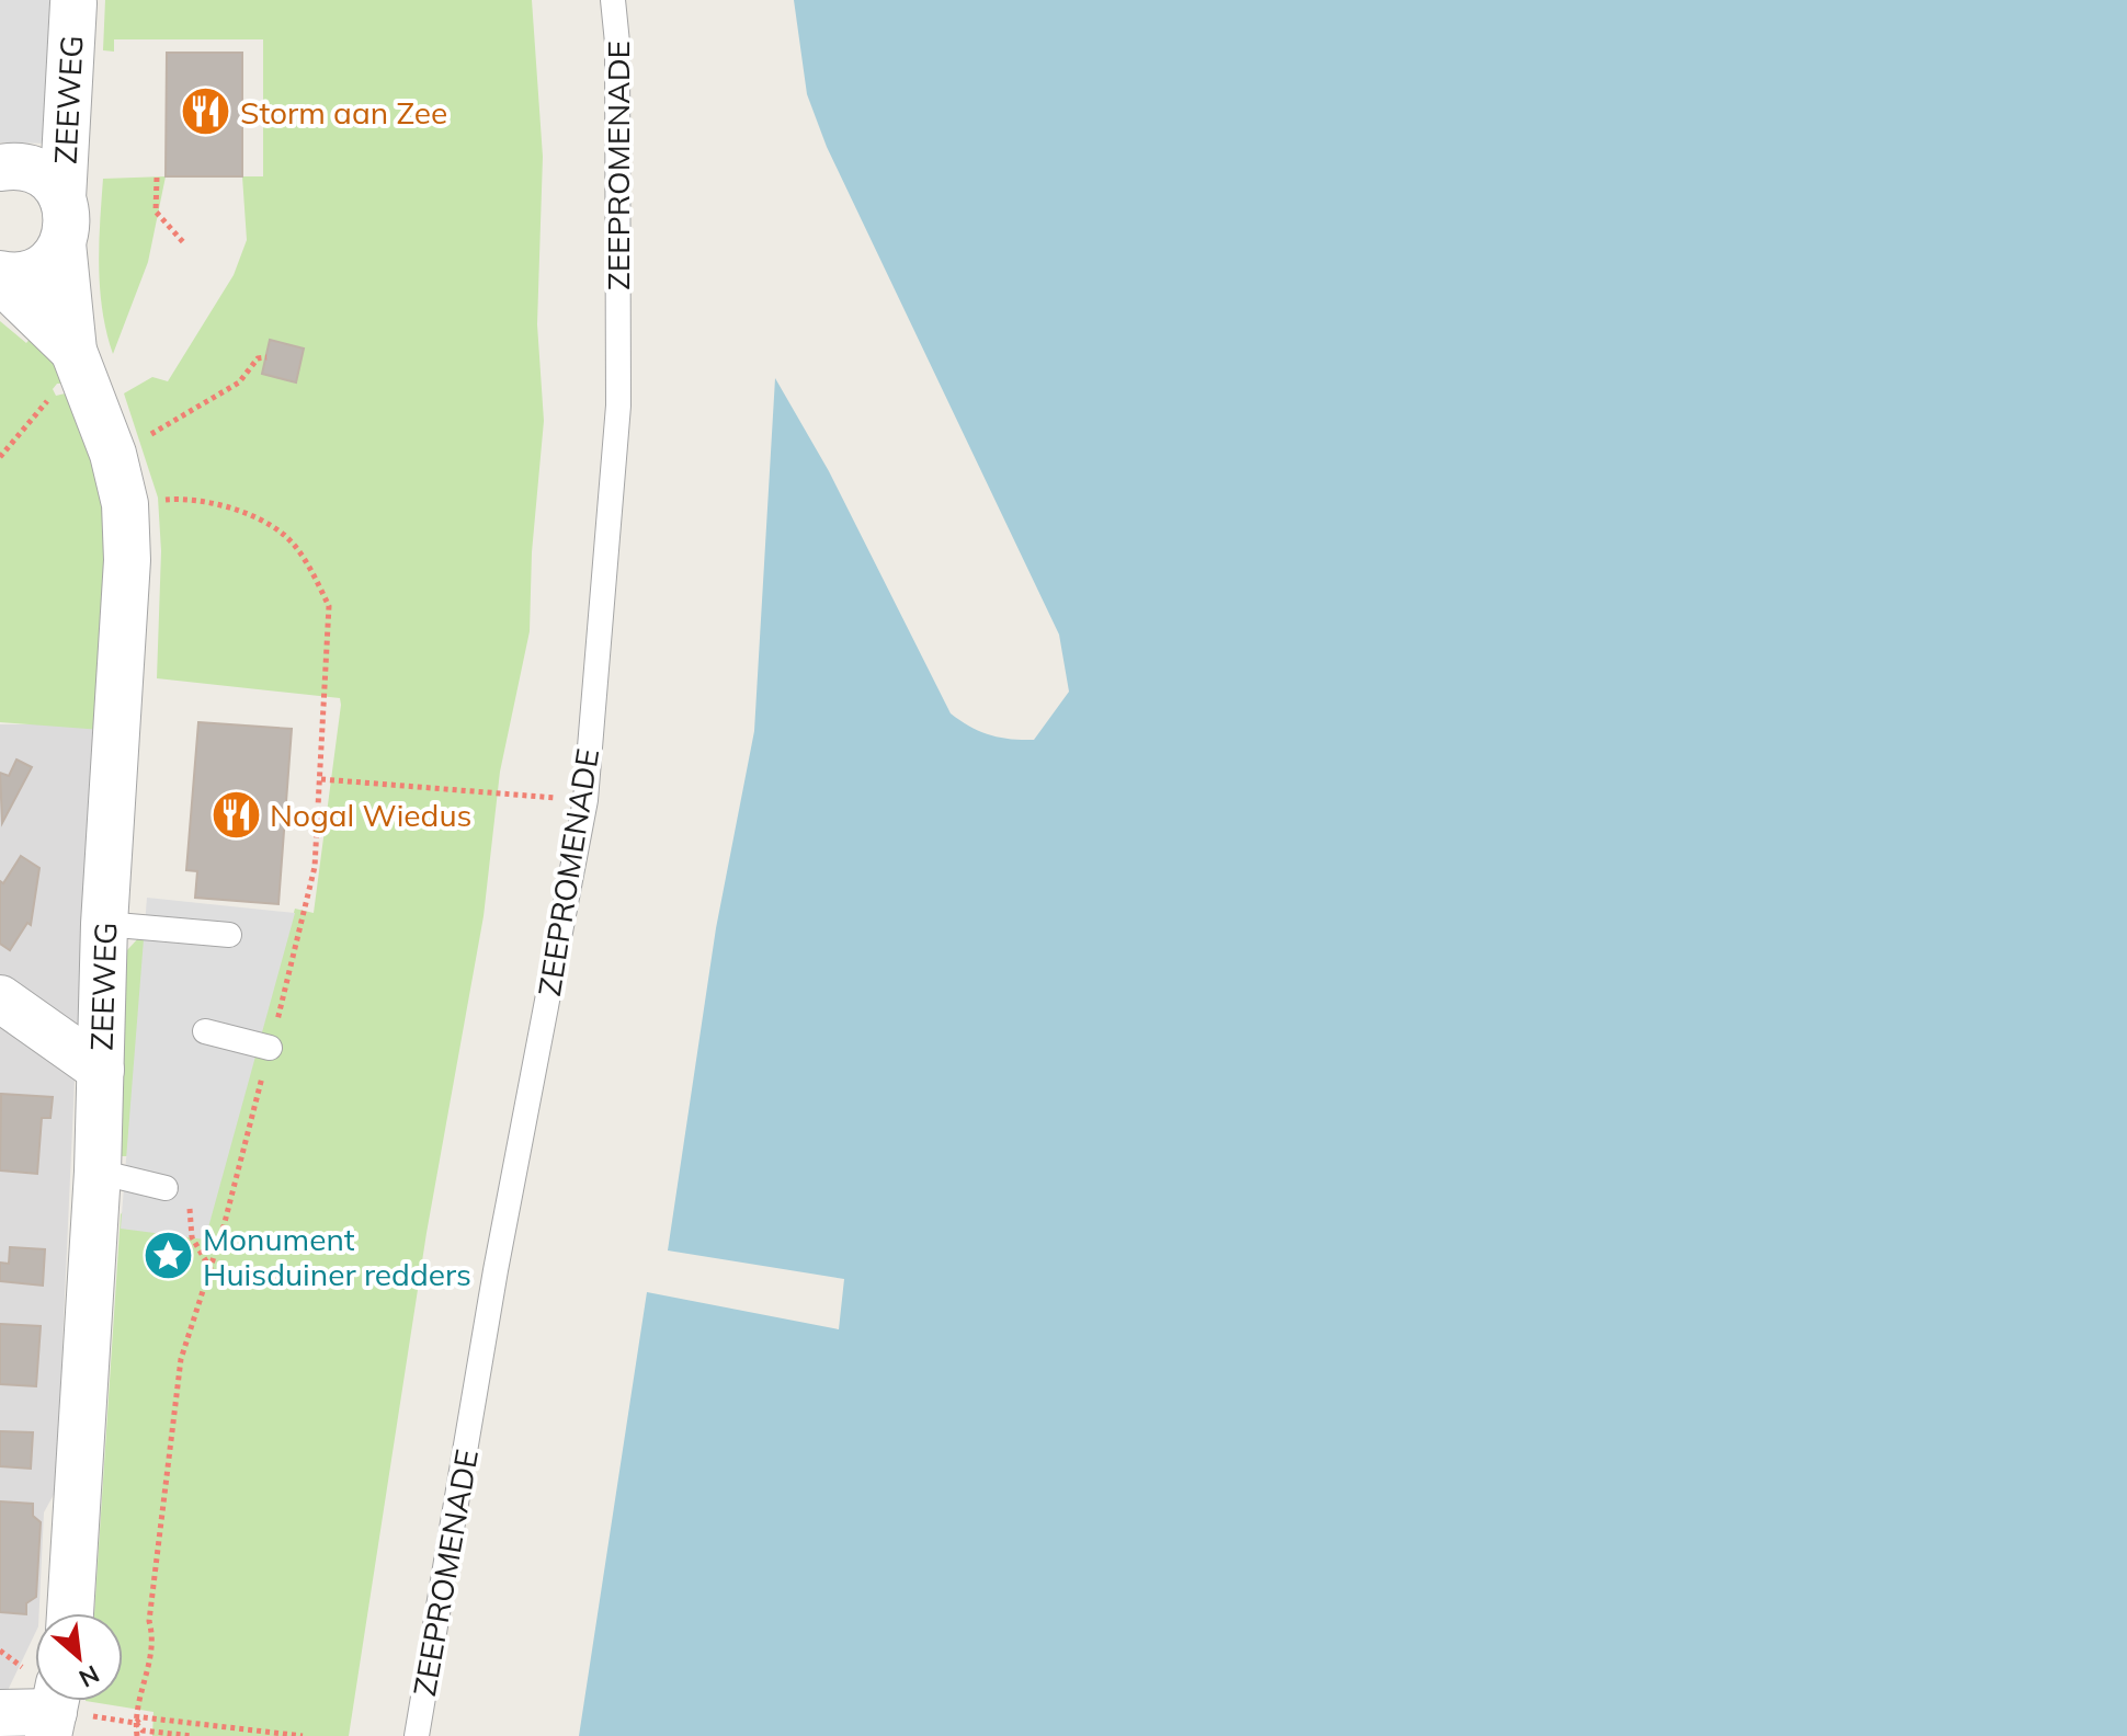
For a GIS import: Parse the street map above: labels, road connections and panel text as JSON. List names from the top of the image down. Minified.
{"streets":{"street":["ZEEWEG"],"lane":["ZEEPROMENADE"]},"places":{"restaurant":["Storm aan Zee","Nogal Wiedus"],"place":["Monument Huisduiner redders"]},"north":"bottom right"}
